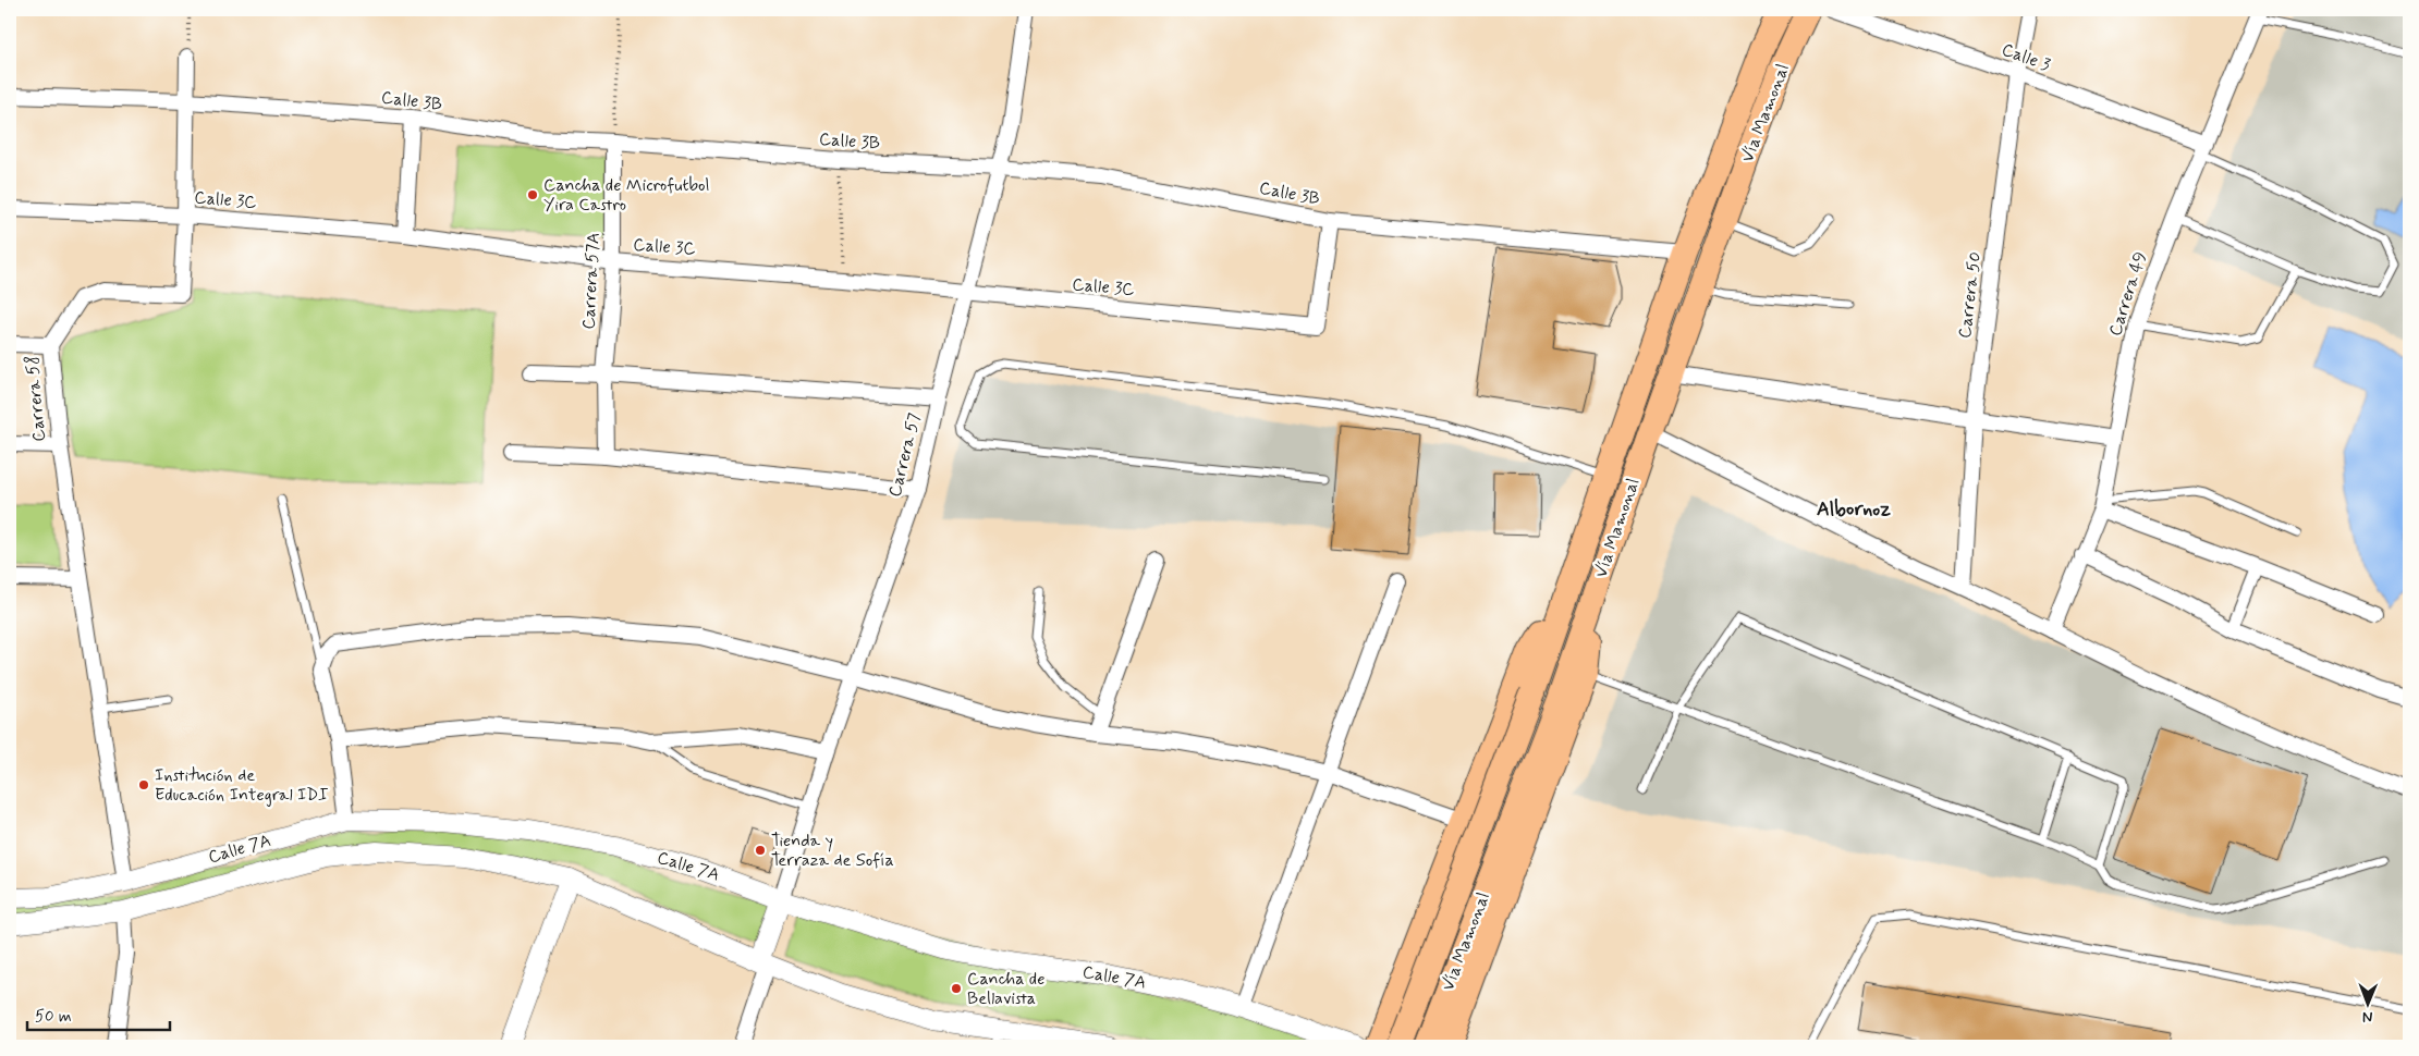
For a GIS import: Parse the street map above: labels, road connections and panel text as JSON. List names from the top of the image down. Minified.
{"streets":{"main road":["Vía Mamonal"],"street":["Calle 3","Calle 3B","Calle 3C","Carrera 57A","Carrera 49","Carrera 50","Carrera 58","Carrera 57","Calle 7A"]},"crossings":[["Calle 3","Carrera 49"],["Calle 3","Carrera 50"],["Calle 3B","Vía Mamonal"],["Calle 3B","Calle 3C"],["Calle 3B","Carrera 57A"],["Calle 3B","Carrera 58"],["Calle 3B","Carrera 57"],["Calle 3C","Carrera 57A"],["Calle 3C","Carrera 58"],["Calle 3C","Carrera 57"],["Carrera 58","Calle 7A"],["Carrera 57","Calle 7A"]],"districts":["Albornoz"],"places":["Cancha de Microfutbol Yira Castro","Institución de Educación Integral IDI","Tienda y Terraza de Sofía","Cancha de Bellavista"],"scale_bar":"50 m","north":"bottom"}
